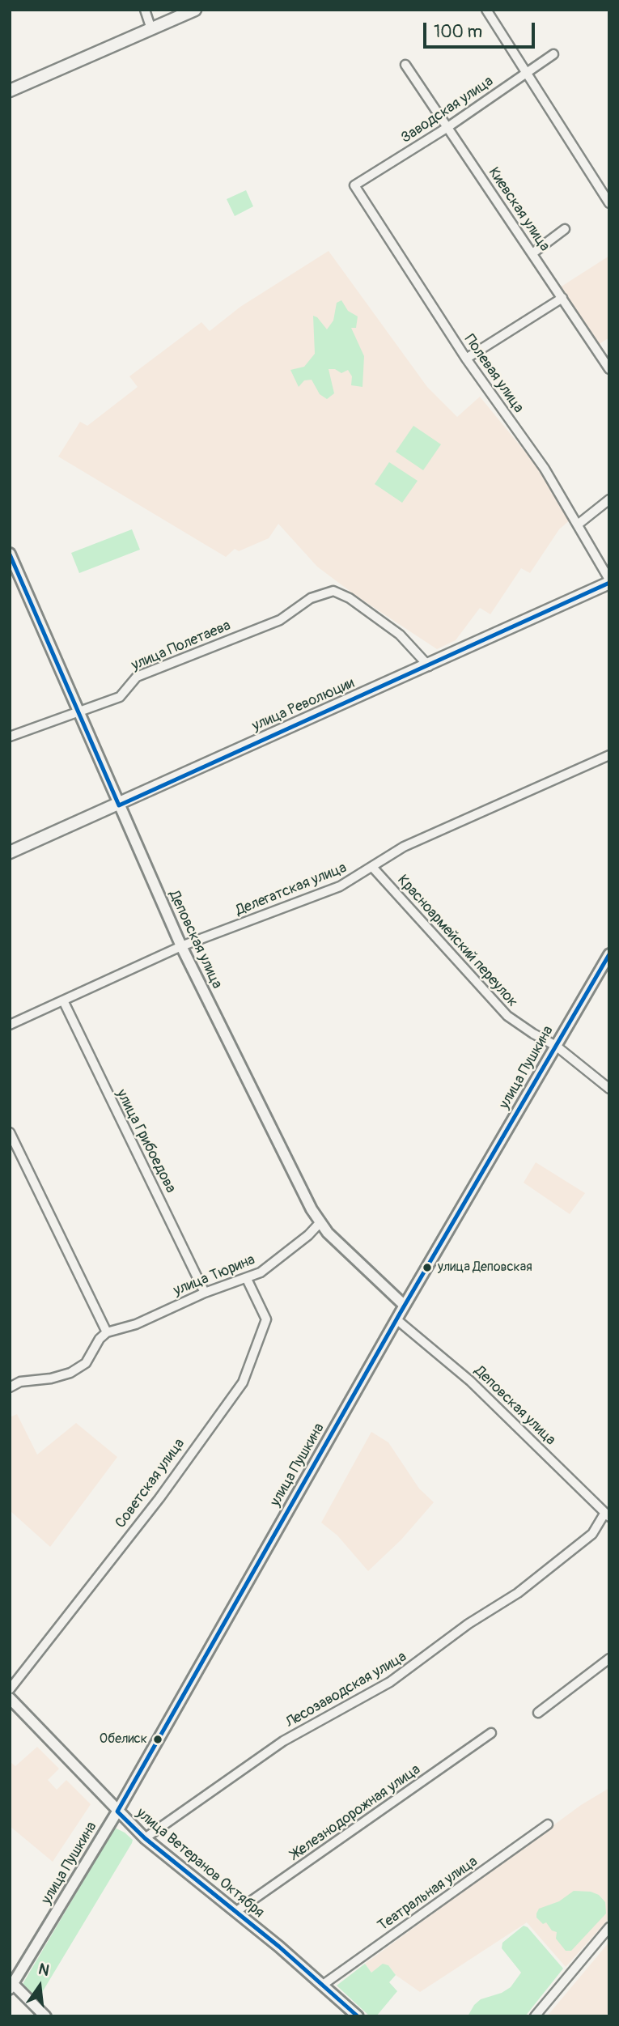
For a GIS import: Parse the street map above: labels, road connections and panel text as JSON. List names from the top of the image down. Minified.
{"streets":{"main road":["улица Революции"],"street":["Заводская улица","Киевская улица","Полевая улица","улица Полетаева","Делегатская улица","Деповская улица","Красноармейский переулок","улица Пушкина","улица Грибоедова","улица Тюрина","Советская улица","Лесозаводская улица","Железнодорожная улица","улица Ветеранов Октября","Театральная улица"]},"crossings":[["Заводская улица","Киевская улица"],["Заводская улица","Полевая улица"],["Полевая улица","улица Революции"],["улица Полетаева","улица Революции"],["улица Полетаева","Деповская улица"],["улица Революции","Деповская улица"],["Делегатская улица","Деповская улица"],["Делегатская улица","Красноармейский переулок"],["Делегатская улица","улица Грибоедова"],["Деповская улица","улица Пушкина"],["Деповская улица","улица Тюрина"],["Деповская улица","Лесозаводская улица"],["Красноармейский переулок","улица Пушкина"],["улица Пушкина","улица Ветеранов Октября"],["улица Грибоедова","улица Тюрина"],["улица Тюрина","Советская улица"],["Лесозаводская улица","улица Ветеранов Октября"],["Железнодорожная улица","улица Ветеранов Октября"],["улица Ветеранов Октября","Театральная улица"]],"places":["улица Деповская","Обелиск"],"scale_bar":"100 m","north":"top"}
